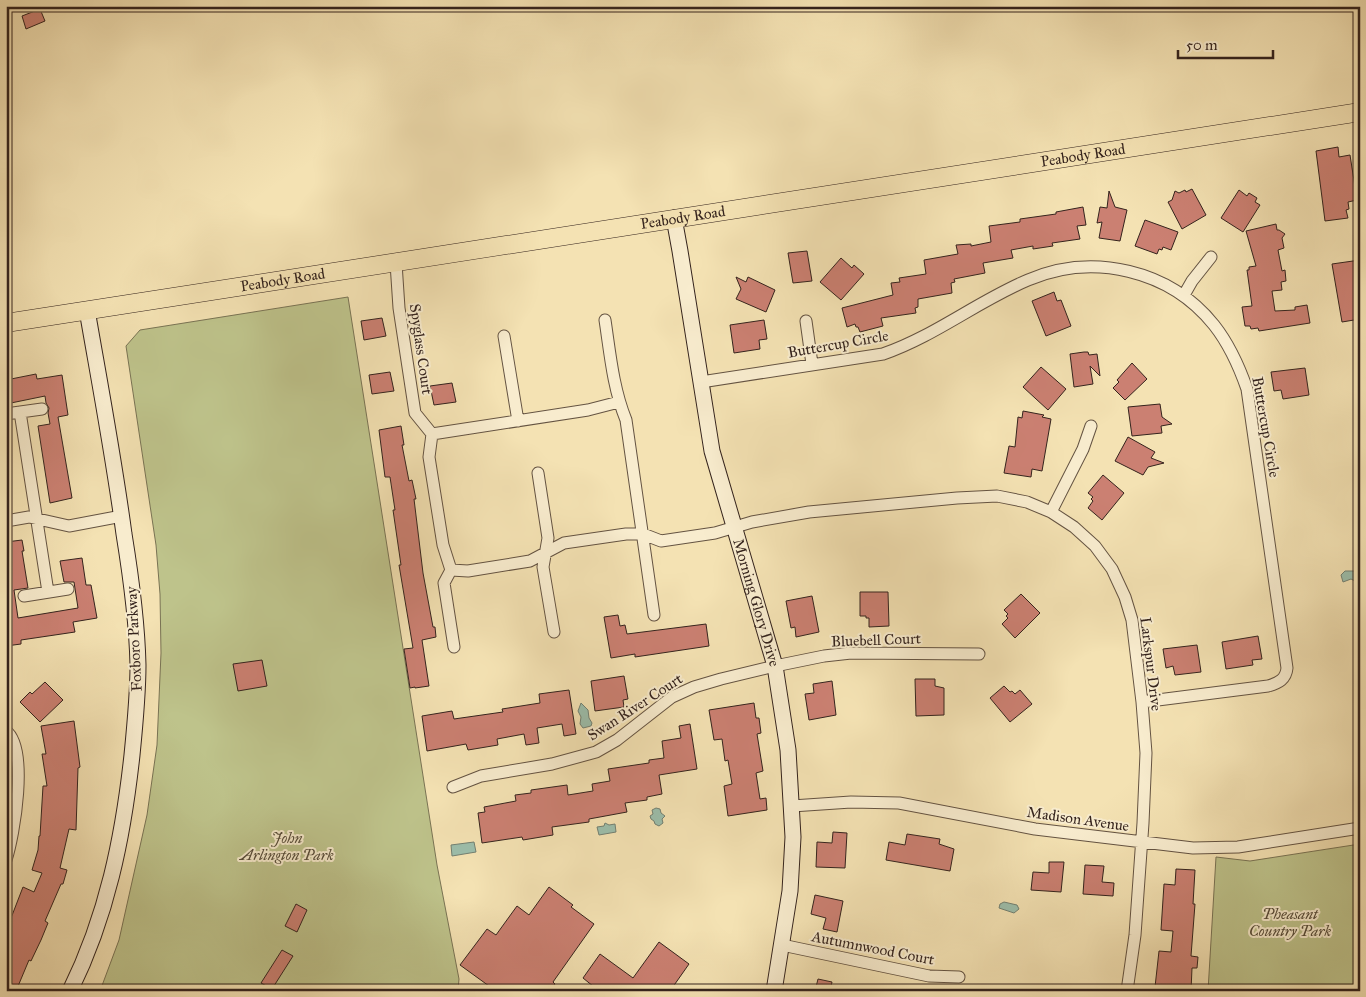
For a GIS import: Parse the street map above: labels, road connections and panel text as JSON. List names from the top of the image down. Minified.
{"streets":{"main road":["Peabody Road"],"street":["Buttercup Circle","Spyglass Court","Morning Glory Drive","Foxboro Parkway","Bluebell Court","Larkspur Drive","Swan River Court","Madison Avenue","Autumnwood Court"]},"crossings":[["Peabody Road","Spyglass Court"],["Peabody Road","Morning Glory Drive"],["Peabody Road","Foxboro Parkway"],["Buttercup Circle","Morning Glory Drive"],["Buttercup Circle","Larkspur Drive"],["Morning Glory Drive","Bluebell Court"],["Morning Glory Drive","Larkspur Drive"],["Morning Glory Drive","Swan River Court"],["Morning Glory Drive","Madison Avenue"],["Morning Glory Drive","Autumnwood Court"],["Bluebell Court","Swan River Court"],["Larkspur Drive","Madison Avenue"]],"parks":["John Arlington Park","Pheasant Country Park"],"scale_bar":"50 m"}
